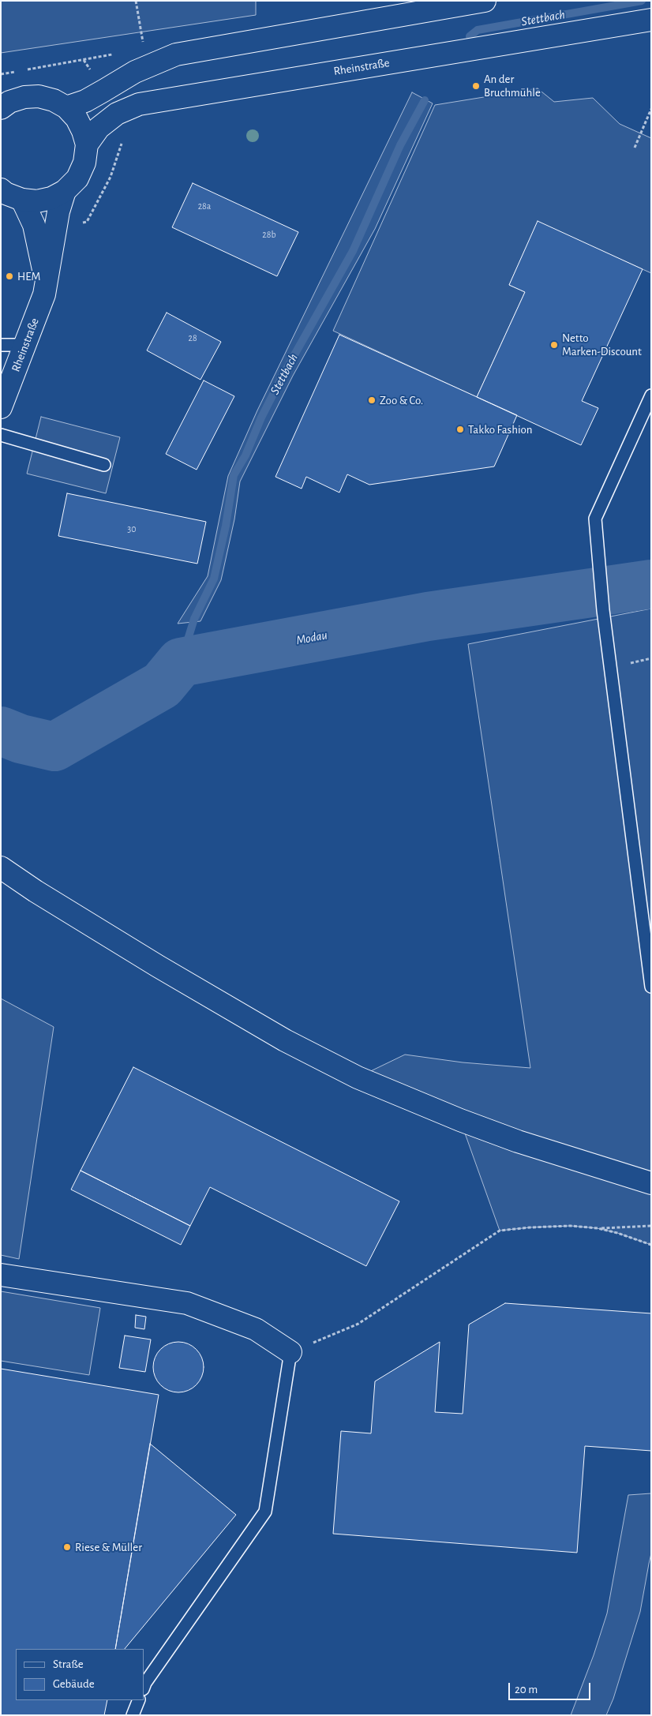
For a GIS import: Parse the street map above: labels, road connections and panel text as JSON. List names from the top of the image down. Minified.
{"streets":{"main road":["Rheinstraße"]},"water":["Stettbach","Modau"],"places":["An der Bruchmühle","HEM","Netto Marken-Discount","Zoo & Co.","Takko Fashion","Riese & Müller"],"house_numbers":["28a","28b","28","30"],"legend":["Straße","Gebäude"],"scale_bar":"20 m"}
